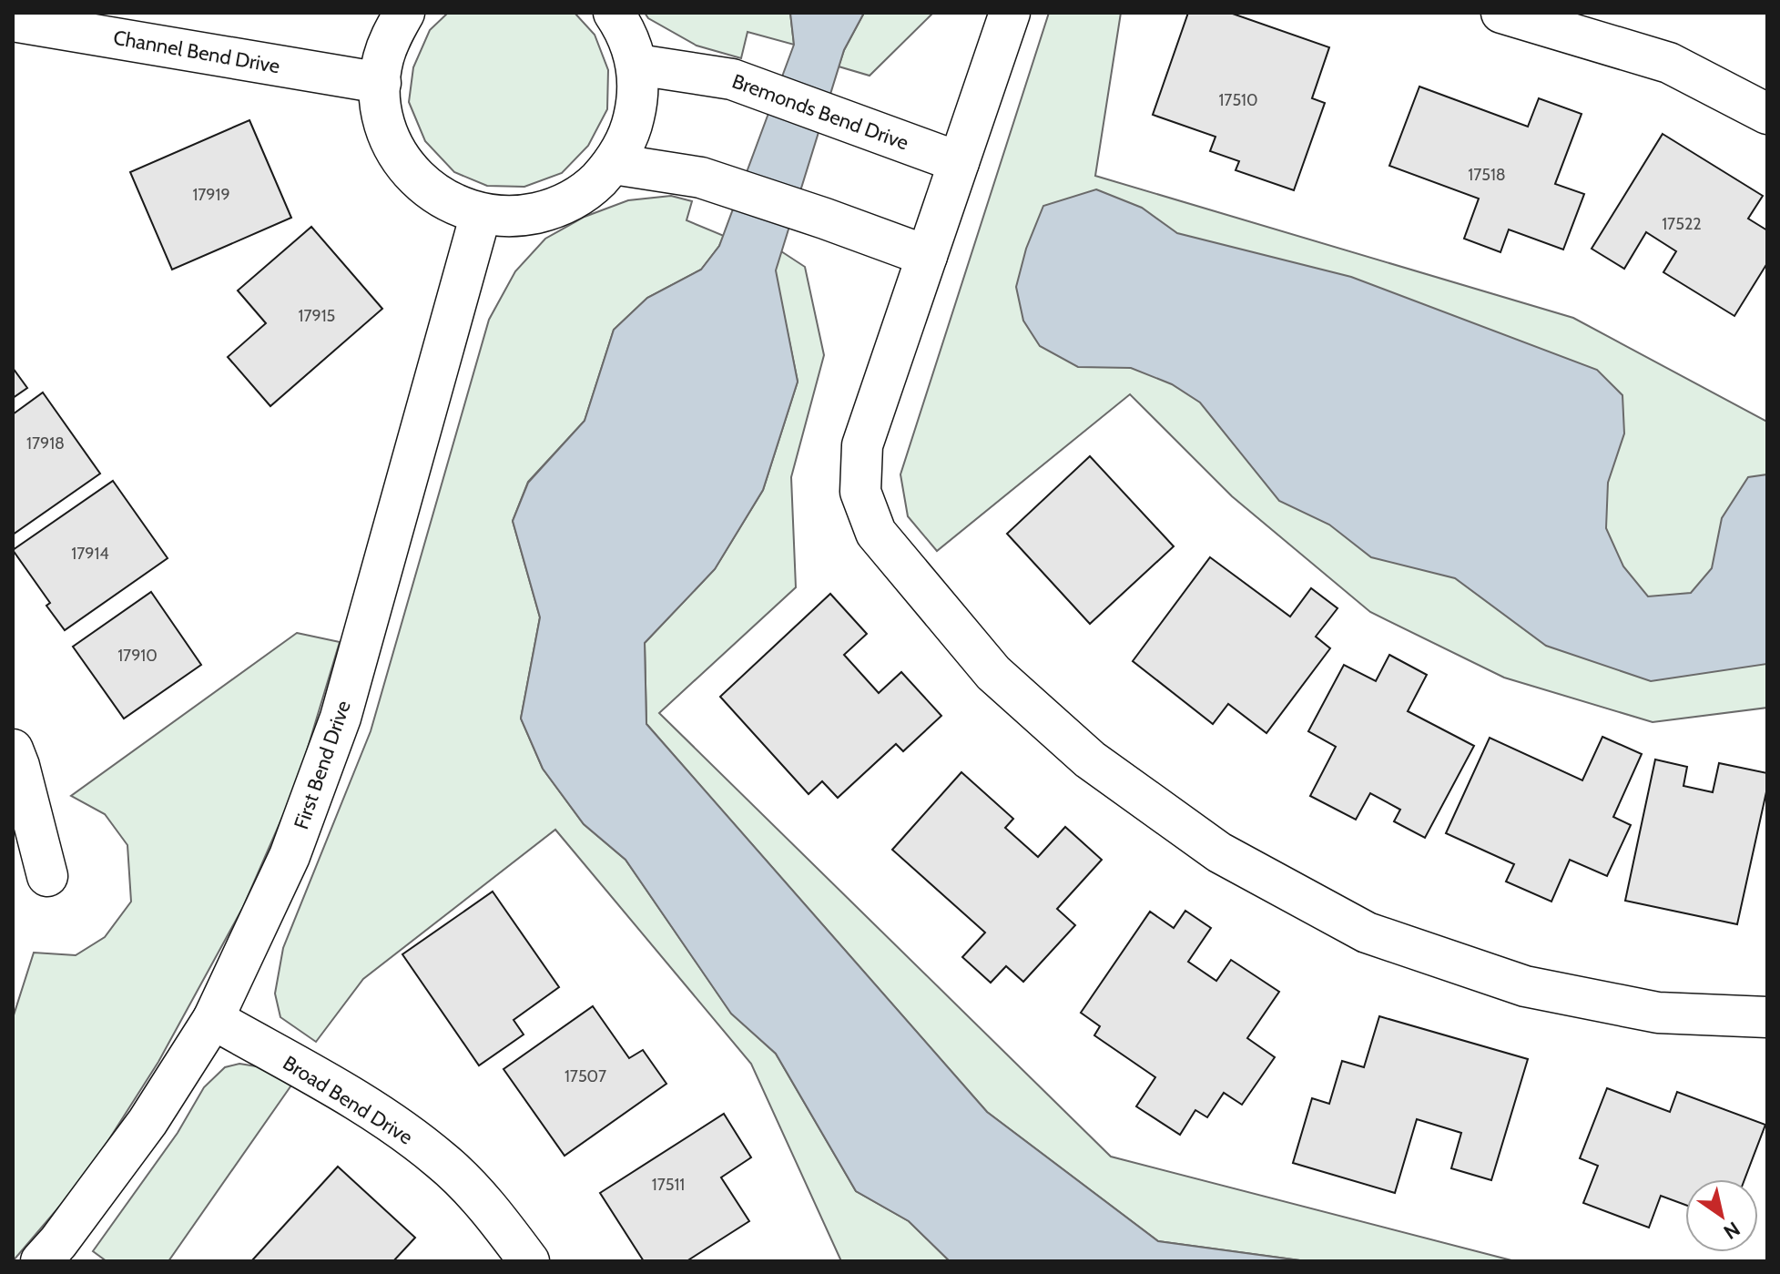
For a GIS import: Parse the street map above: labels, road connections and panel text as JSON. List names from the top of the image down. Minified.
{"streets":{"street":["Channel Bend Drive","Bremonds Bend Drive","First Bend Drive","Broad Bend Drive"]},"crossings":[["First Bend Drive","Broad Bend Drive"]],"house_numbers":["17510","17518","17919","17522","17915","17918","17914","17910","17507","17511"],"north":"bottom right"}
